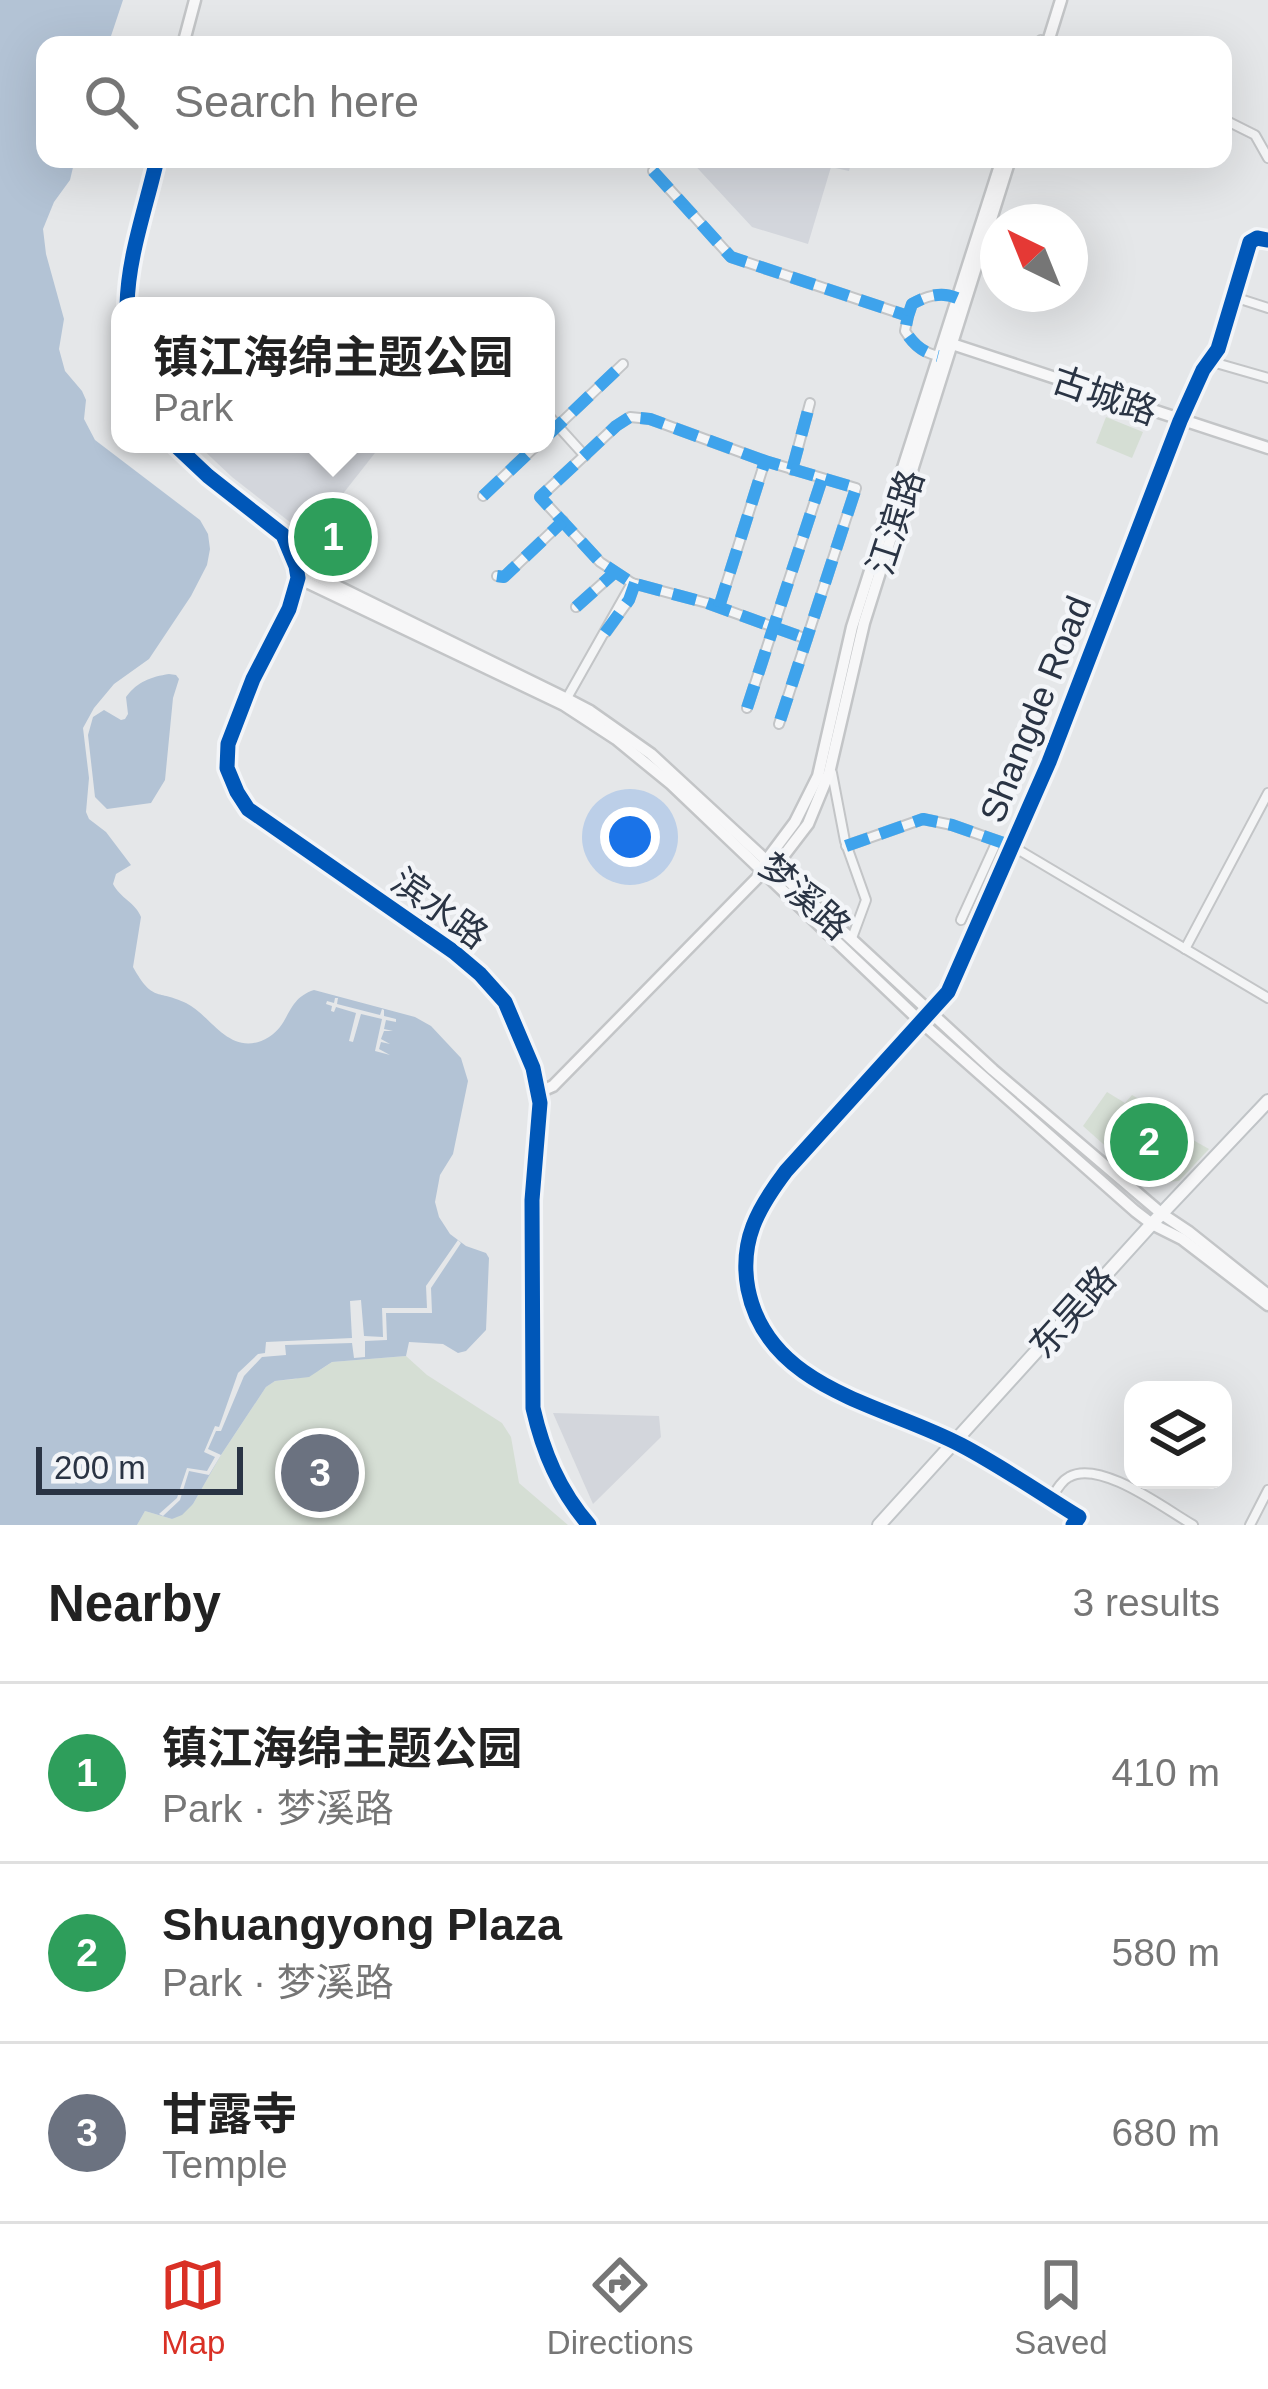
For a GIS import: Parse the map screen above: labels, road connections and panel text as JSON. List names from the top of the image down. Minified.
{"streets":{"main road":["古城路","江滨路","梦溪路","滨水路","东吴路"],"street":["Shangde Road"]},"crossings":[["古城路","江滨路"],["古城路","Shangde Road"],["江滨路","梦溪路"],["江滨路","滨水路"],["Shangde Road","梦溪路"],["梦溪路","滨水路"],["梦溪路","东吴路"]],"scale_bar":"200 m","north":"top left","page":{"search":"Search here","popup":["镇江海绵主题公园","Park"],"pins":["1","2","3"],"scale":"200 m","heading":["Nearby","3 results"],"list":[{"mark":"1","name":"镇江海绵主题公园","note":"Park · 梦溪路","value":"410 m"},{"mark":"2","name":"Shuangyong Plaza","note":"Park · 梦溪路","value":"580 m"},{"mark":"3","name":"甘露寺","note":"Temple","value":"680 m"}],"nav":["Map","Directions","Saved"]}}
